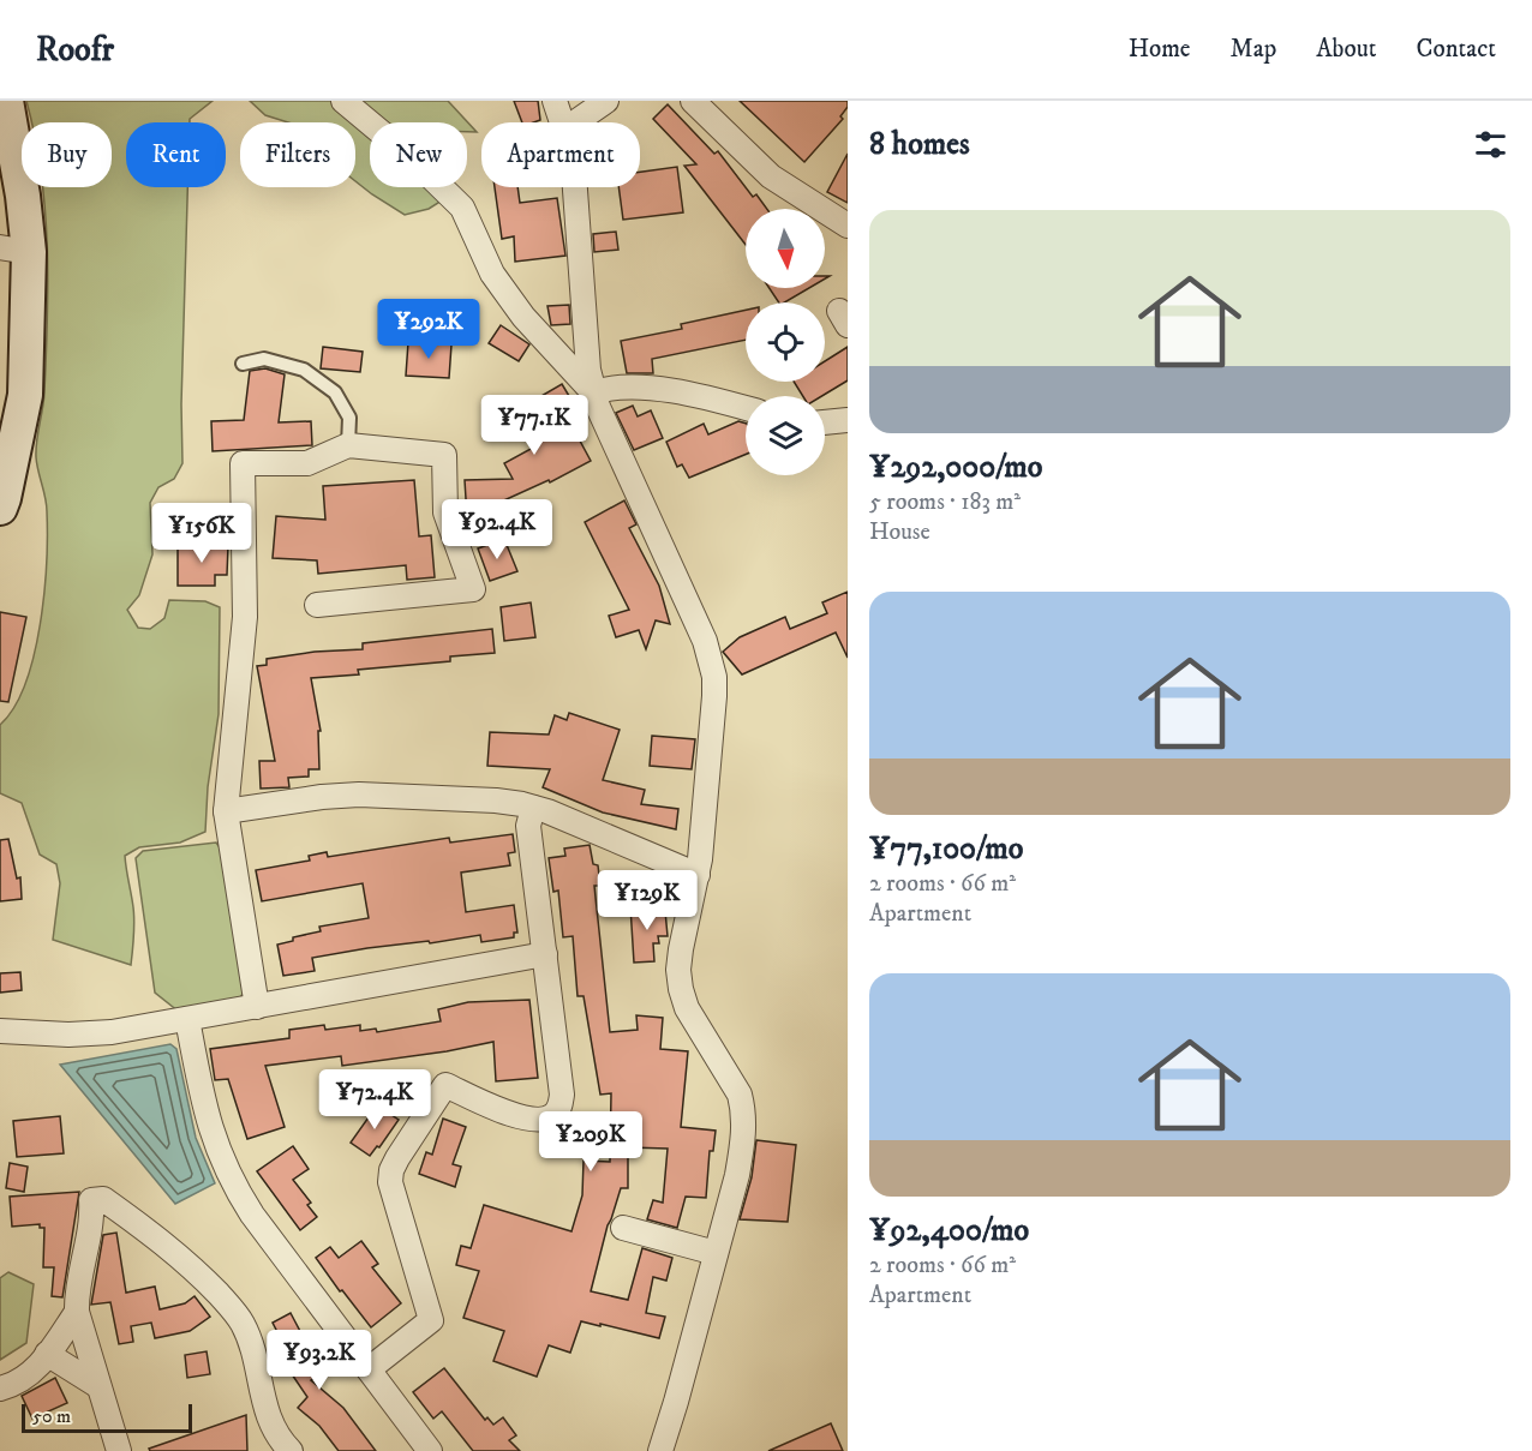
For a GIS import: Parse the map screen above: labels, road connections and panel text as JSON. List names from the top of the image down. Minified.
{"scale_bar":"50 m","north":"bottom","page":{"header":"Roofr","nav":["Home","Map","About","Contact"],"heading":"8 homes","chip":["Buy","Rent","Filters","New","Apartment"],"list":[{"name":"¥292,000/mo","note":"5 rooms · 183 m² · House"},{"name":"¥77,100/mo","note":"2 rooms · 66 m² · Apartment"},{"name":"¥92,400/mo","note":"2 rooms · 66 m² · Apartment"}],"price":["¥292K","¥77.1K","¥92.4K","¥156K","¥129K","¥72.4K","¥209K","¥93.2K"],"scale":"50 m"}}
